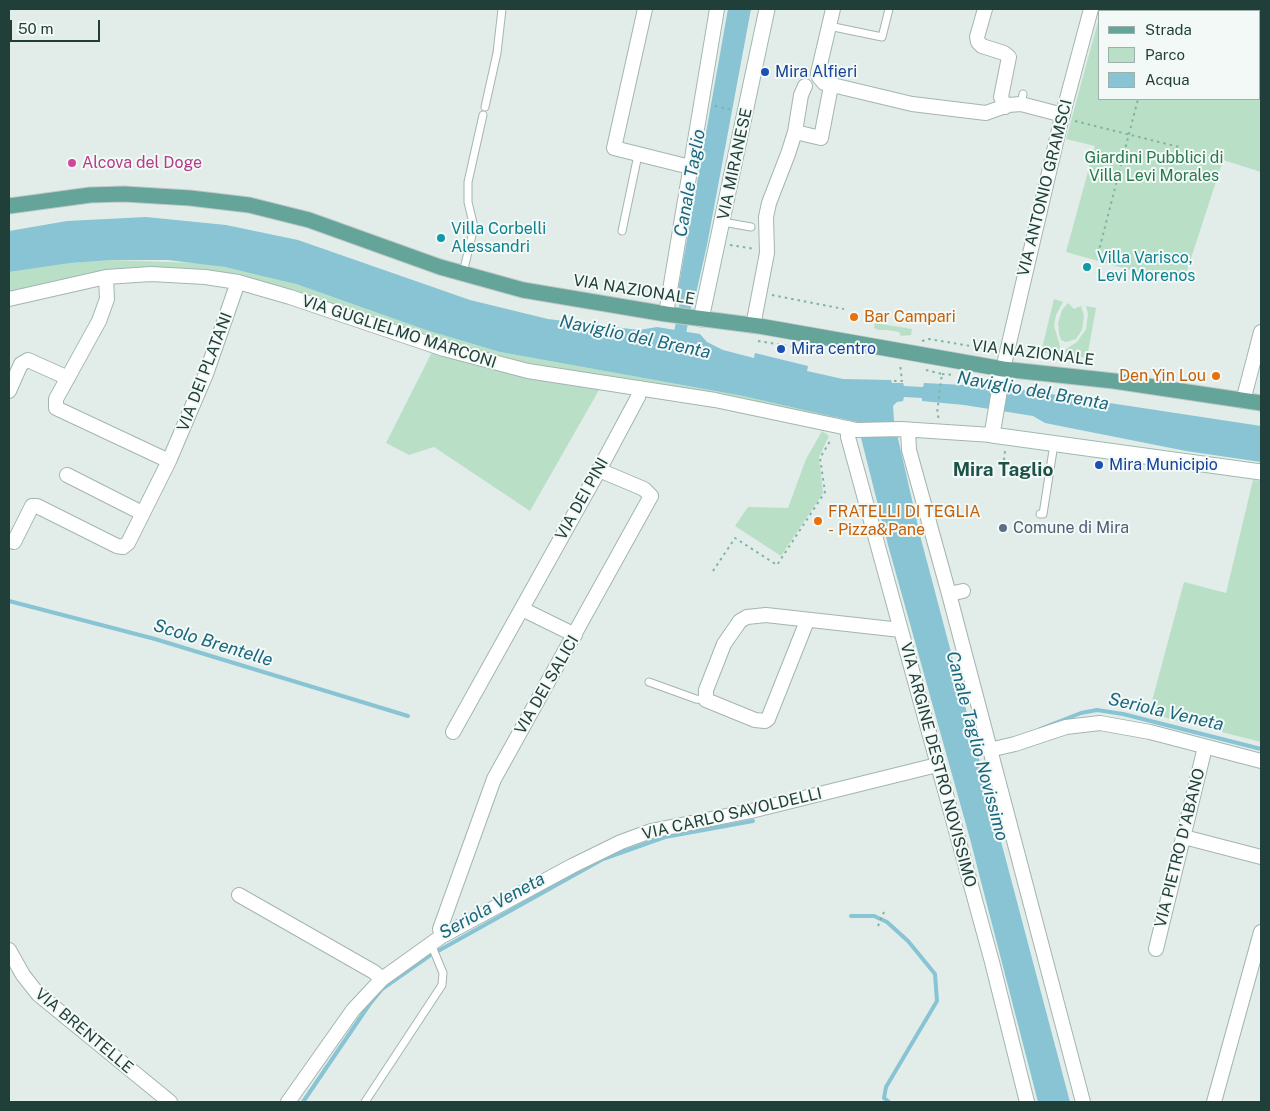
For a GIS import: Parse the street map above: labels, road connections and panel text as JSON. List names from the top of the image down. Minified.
{"streets":{"main road":["VIA NAZIONALE"],"street":["VIA MIRANESE","VIA ANTONIO GRAMSCI","VIA GUGLIELMO MARCONI","VIA DEI PLATANI","VIA DEI PINI","VIA DEI SALICI","VIA ARGINE DESTRO NOVISSIMO","VIA CARLO SAVOLDELLI","VIA PIETRO D'ABANO","VIA BRENTELLE"]},"crossings":[["VIA MIRANESE","VIA NAZIONALE"],["VIA ANTONIO GRAMSCI","VIA NAZIONALE"],["VIA GUGLIELMO MARCONI","VIA DEI PLATANI"],["VIA GUGLIELMO MARCONI","VIA DEI PINI"],["VIA GUGLIELMO MARCONI","VIA ARGINE DESTRO NOVISSIMO"],["VIA DEI PINI","VIA DEI SALICI"],["VIA DEI SALICI","VIA CARLO SAVOLDELLI"],["VIA ARGINE DESTRO NOVISSIMO","VIA CARLO SAVOLDELLI"]],"districts":["Mira Taglio"],"water":["Canale Taglio","Naviglio del Brenta","Scolo Brentelle","Seriola Veneta","Canale Taglio Novissimo"],"parks":["Giardini Pubblici di Villa Levi Morales"],"places":["Mira Alfieri","Alcova del Doge","Villa Corbelli Alessandri","Villa Varisco, Levi Morenos","Bar Campari","Mira centro","Den Yin Lou","Mira Municipio","FRATELLI DI TEGLIA - Pizza&Pane","Comune di Mira"],"legend":["Strada","Parco","Acqua"],"scale_bar":"50 m"}
